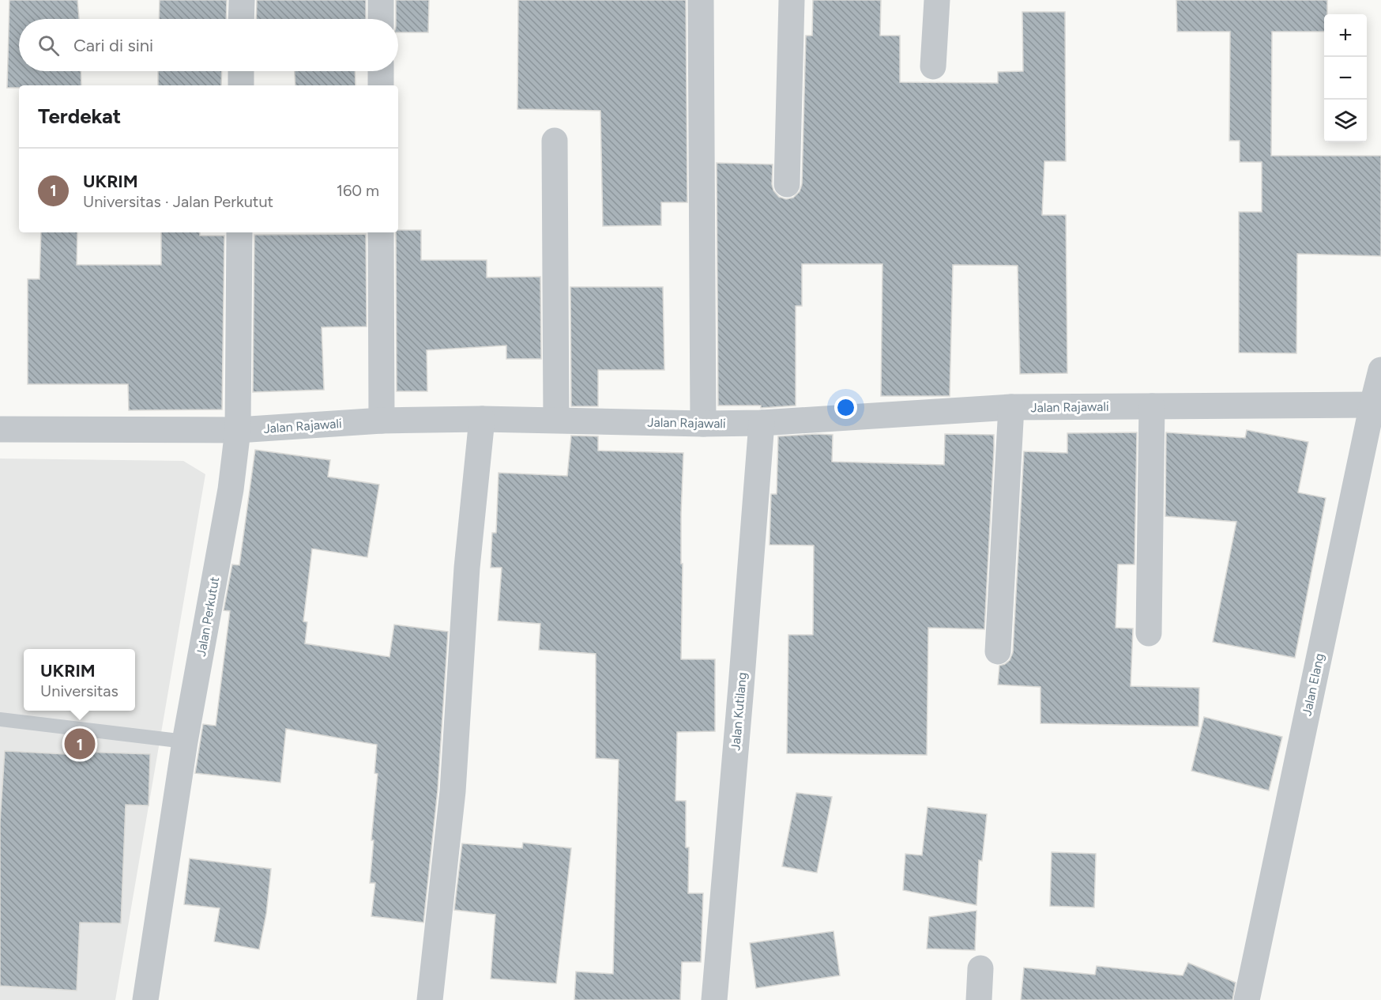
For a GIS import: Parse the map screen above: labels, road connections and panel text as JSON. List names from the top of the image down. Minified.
{"streets":{"street":["Jalan Rajawali","Jalan Perkutut","Jalan Elang","Jalan Kutilang"]},"crossings":[["Jalan Rajawali","Jalan Perkutut"],["Jalan Rajawali","Jalan Elang"],["Jalan Rajawali","Jalan Kutilang"]],"page":{"map_buttons":["+","−"],"search":"Cari di sini","heading":"Terdekat","list":[{"mark":"1","name":"UKRIM","note":"Universitas · Jalan Perkutut","value":"160 m"}],"popup":["UKRIM","Universitas"],"pins":"1"}}
